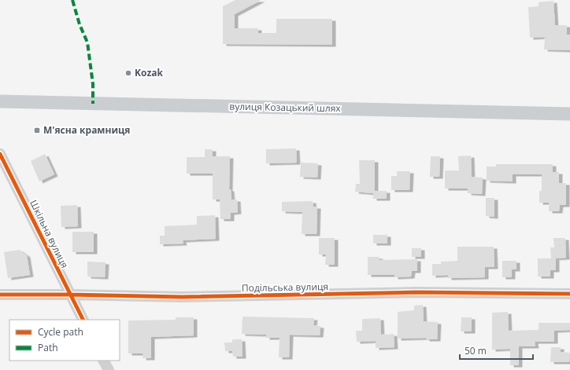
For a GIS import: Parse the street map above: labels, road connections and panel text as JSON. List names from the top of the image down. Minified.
{"streets":{"main road":["вулиця Козацький шлях"],"street":["Шкільна вулиця","Подільська вулиця"]},"crossings":[["Шкільна вулиця","Подільська вулиця"]],"places":{"other":["Kozak"],"transit":["М'ясна крамниця"]},"legend":["Cycle path","Path"],"scale_bar":"50 m"}
